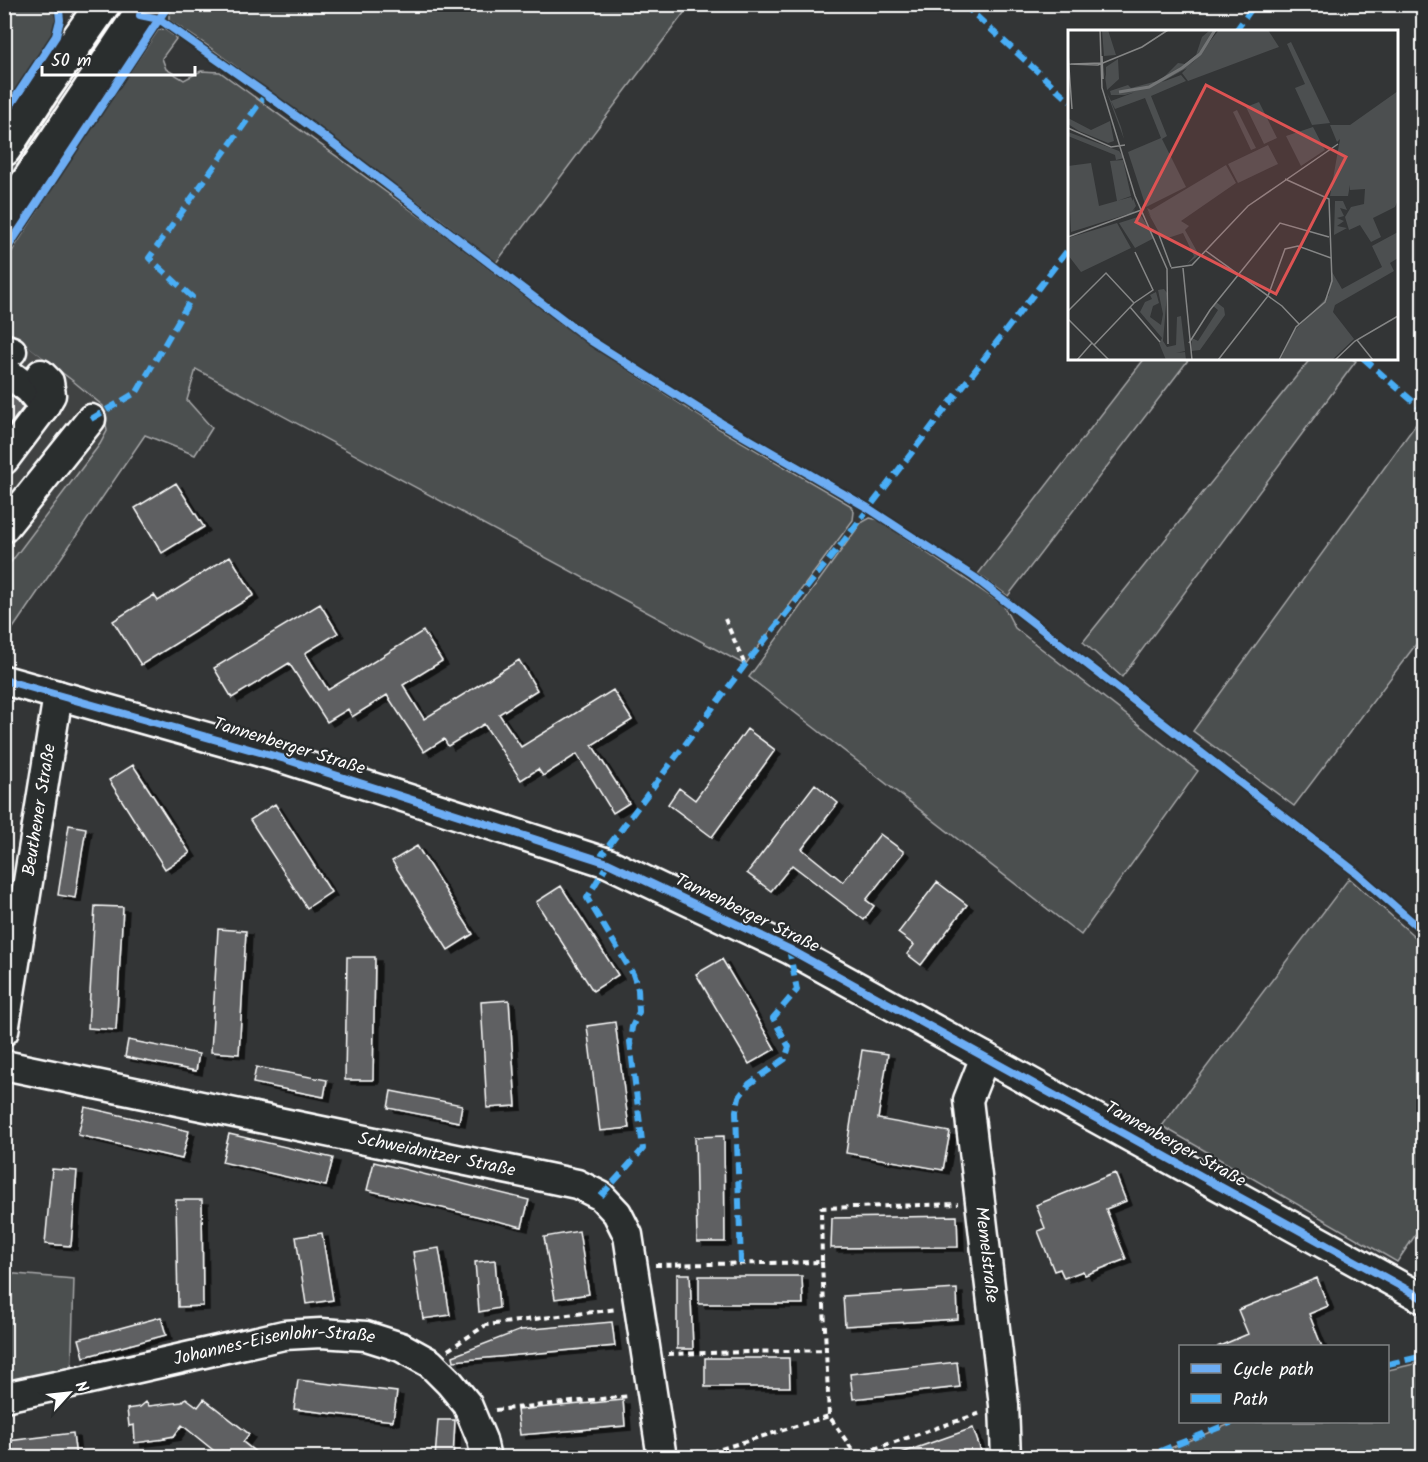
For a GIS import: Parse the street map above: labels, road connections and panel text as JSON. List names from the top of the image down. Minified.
{"streets":{"street":["Tannenberger Straße","Beuthener Straße","Schweidnitzer Straße","Memelstraße","Johannes-Eisenlohr-Straße"]},"crossings":[["Tannenberger Straße","Beuthener Straße"],["Tannenberger Straße","Memelstraße"]],"legend":["Cycle path","Path"],"scale_bar":"50 m","north":"top right"}
